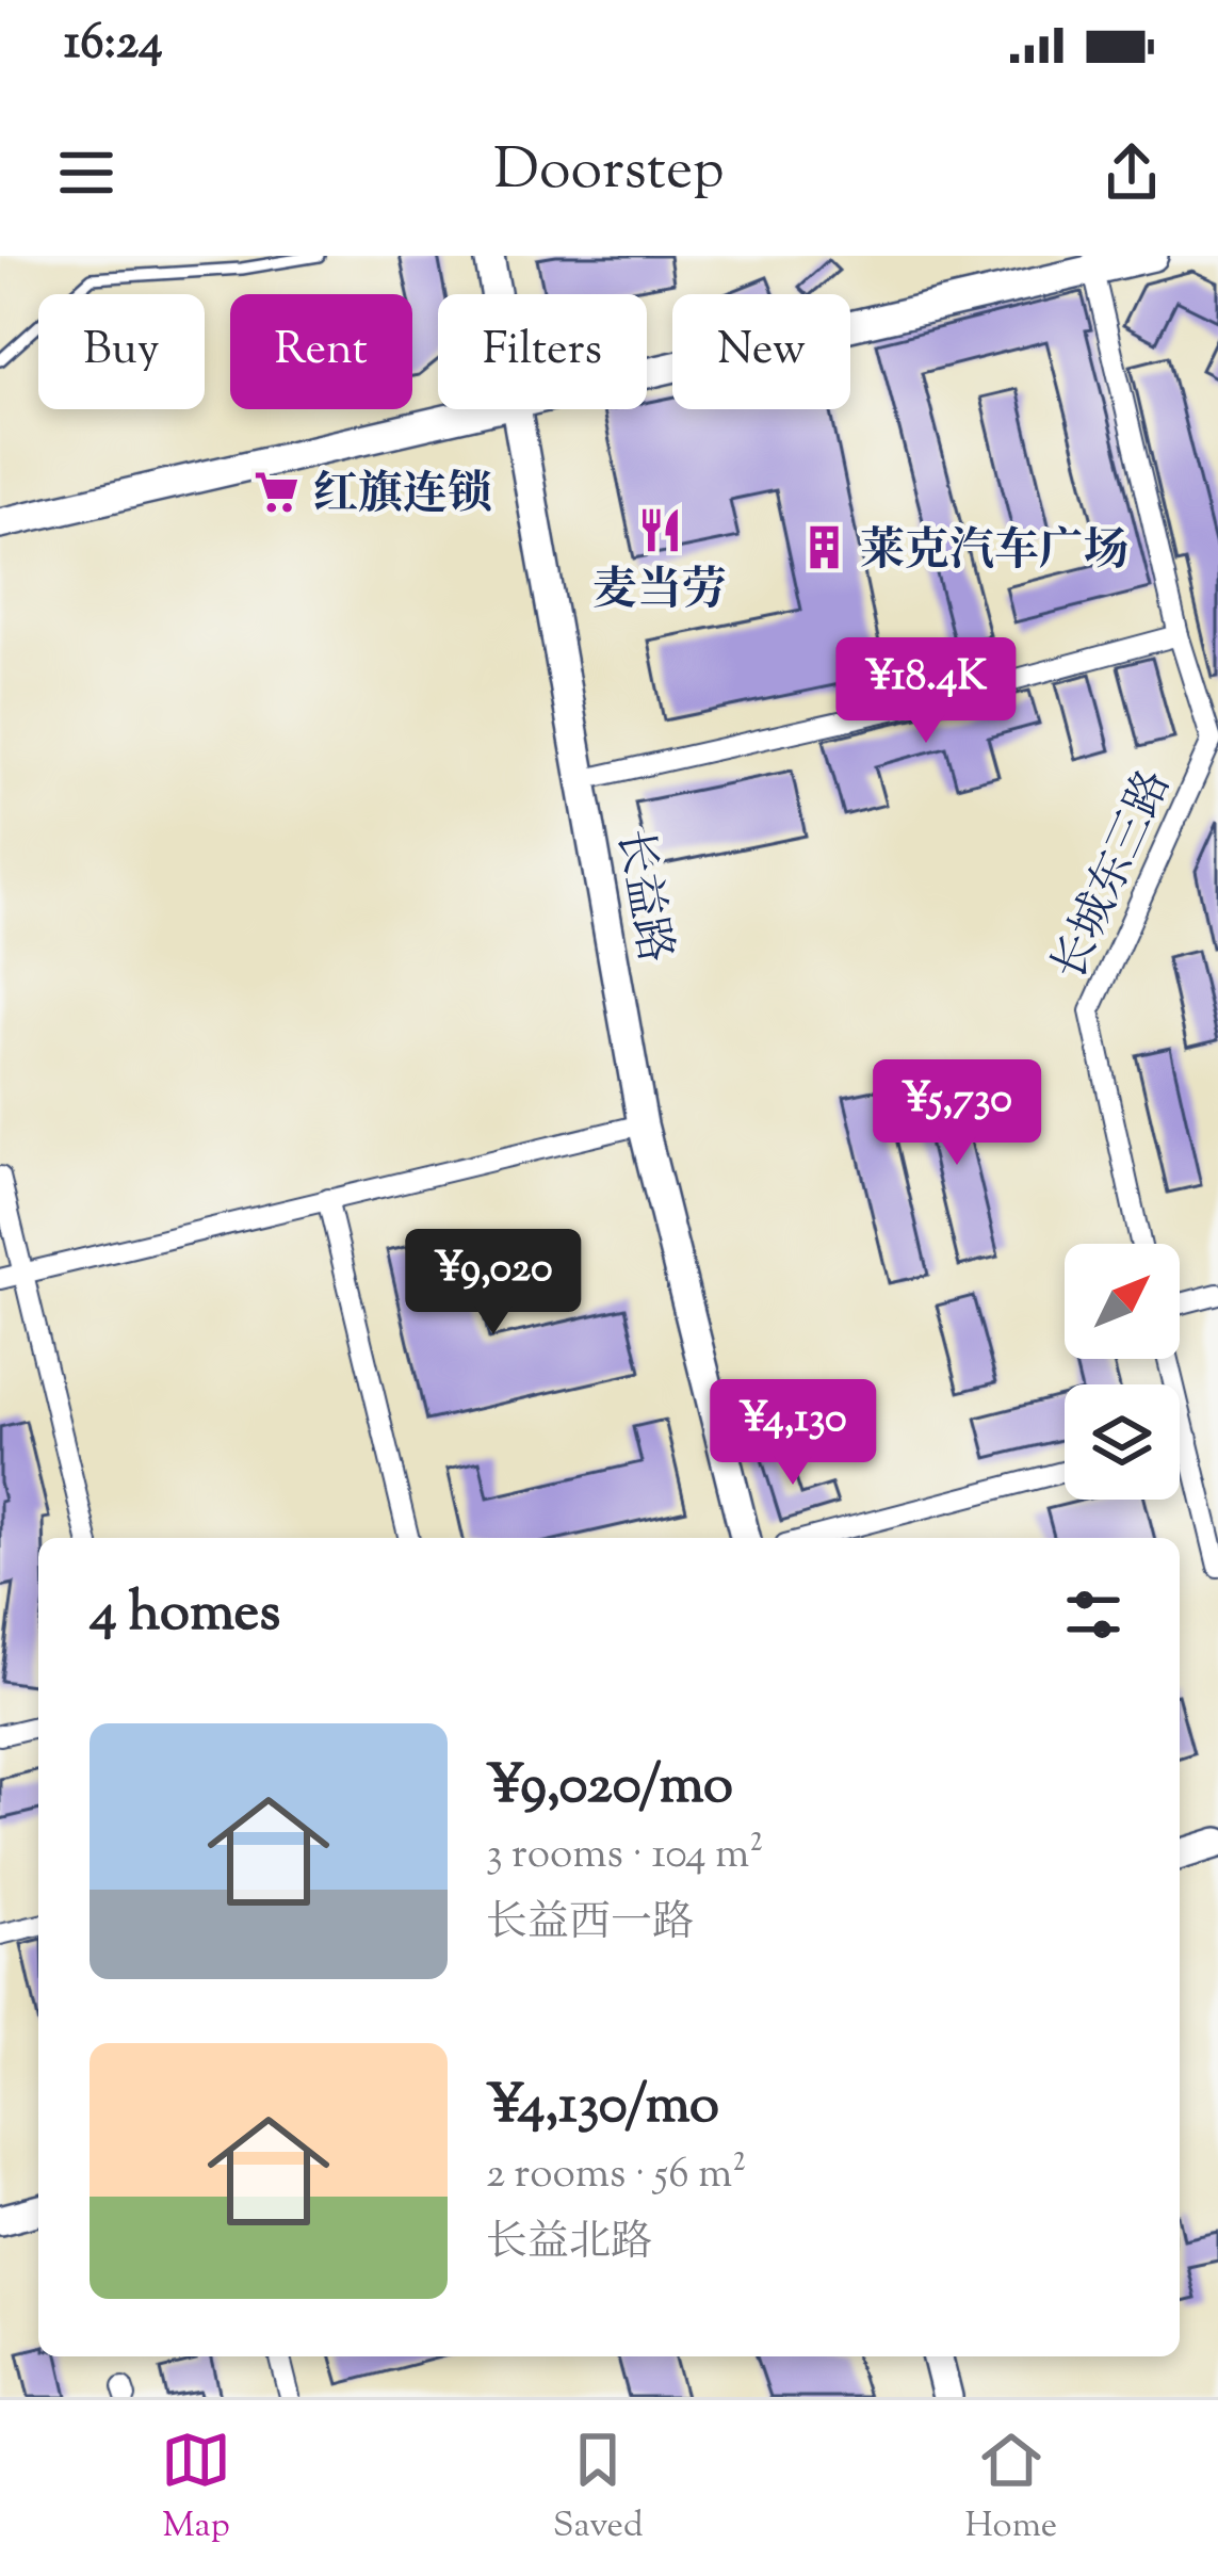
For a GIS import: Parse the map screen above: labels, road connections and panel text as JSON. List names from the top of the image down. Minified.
{"streets":{"main road":["长益路"],"street":["长城东三路"]},"places":{"supermarket":["红旗连锁"],"restaurant":["麦当劳"],"building":["莱克汽车广场"]},"north":"top right","page":{"status":"16:24","header":"Doorstep","chip":["Buy","Rent","Filters","New"],"price":["¥18.4K","¥5,730","¥9,020","¥4,130"],"heading":"4 homes","list":[{"name":"¥9,020/mo","note":"3 rooms · 104 m² · 长益西一路"},{"name":"¥4,130/mo","note":"2 rooms · 56 m² · 长益北路"}],"tabs":["Map","Saved","Home"]}}
